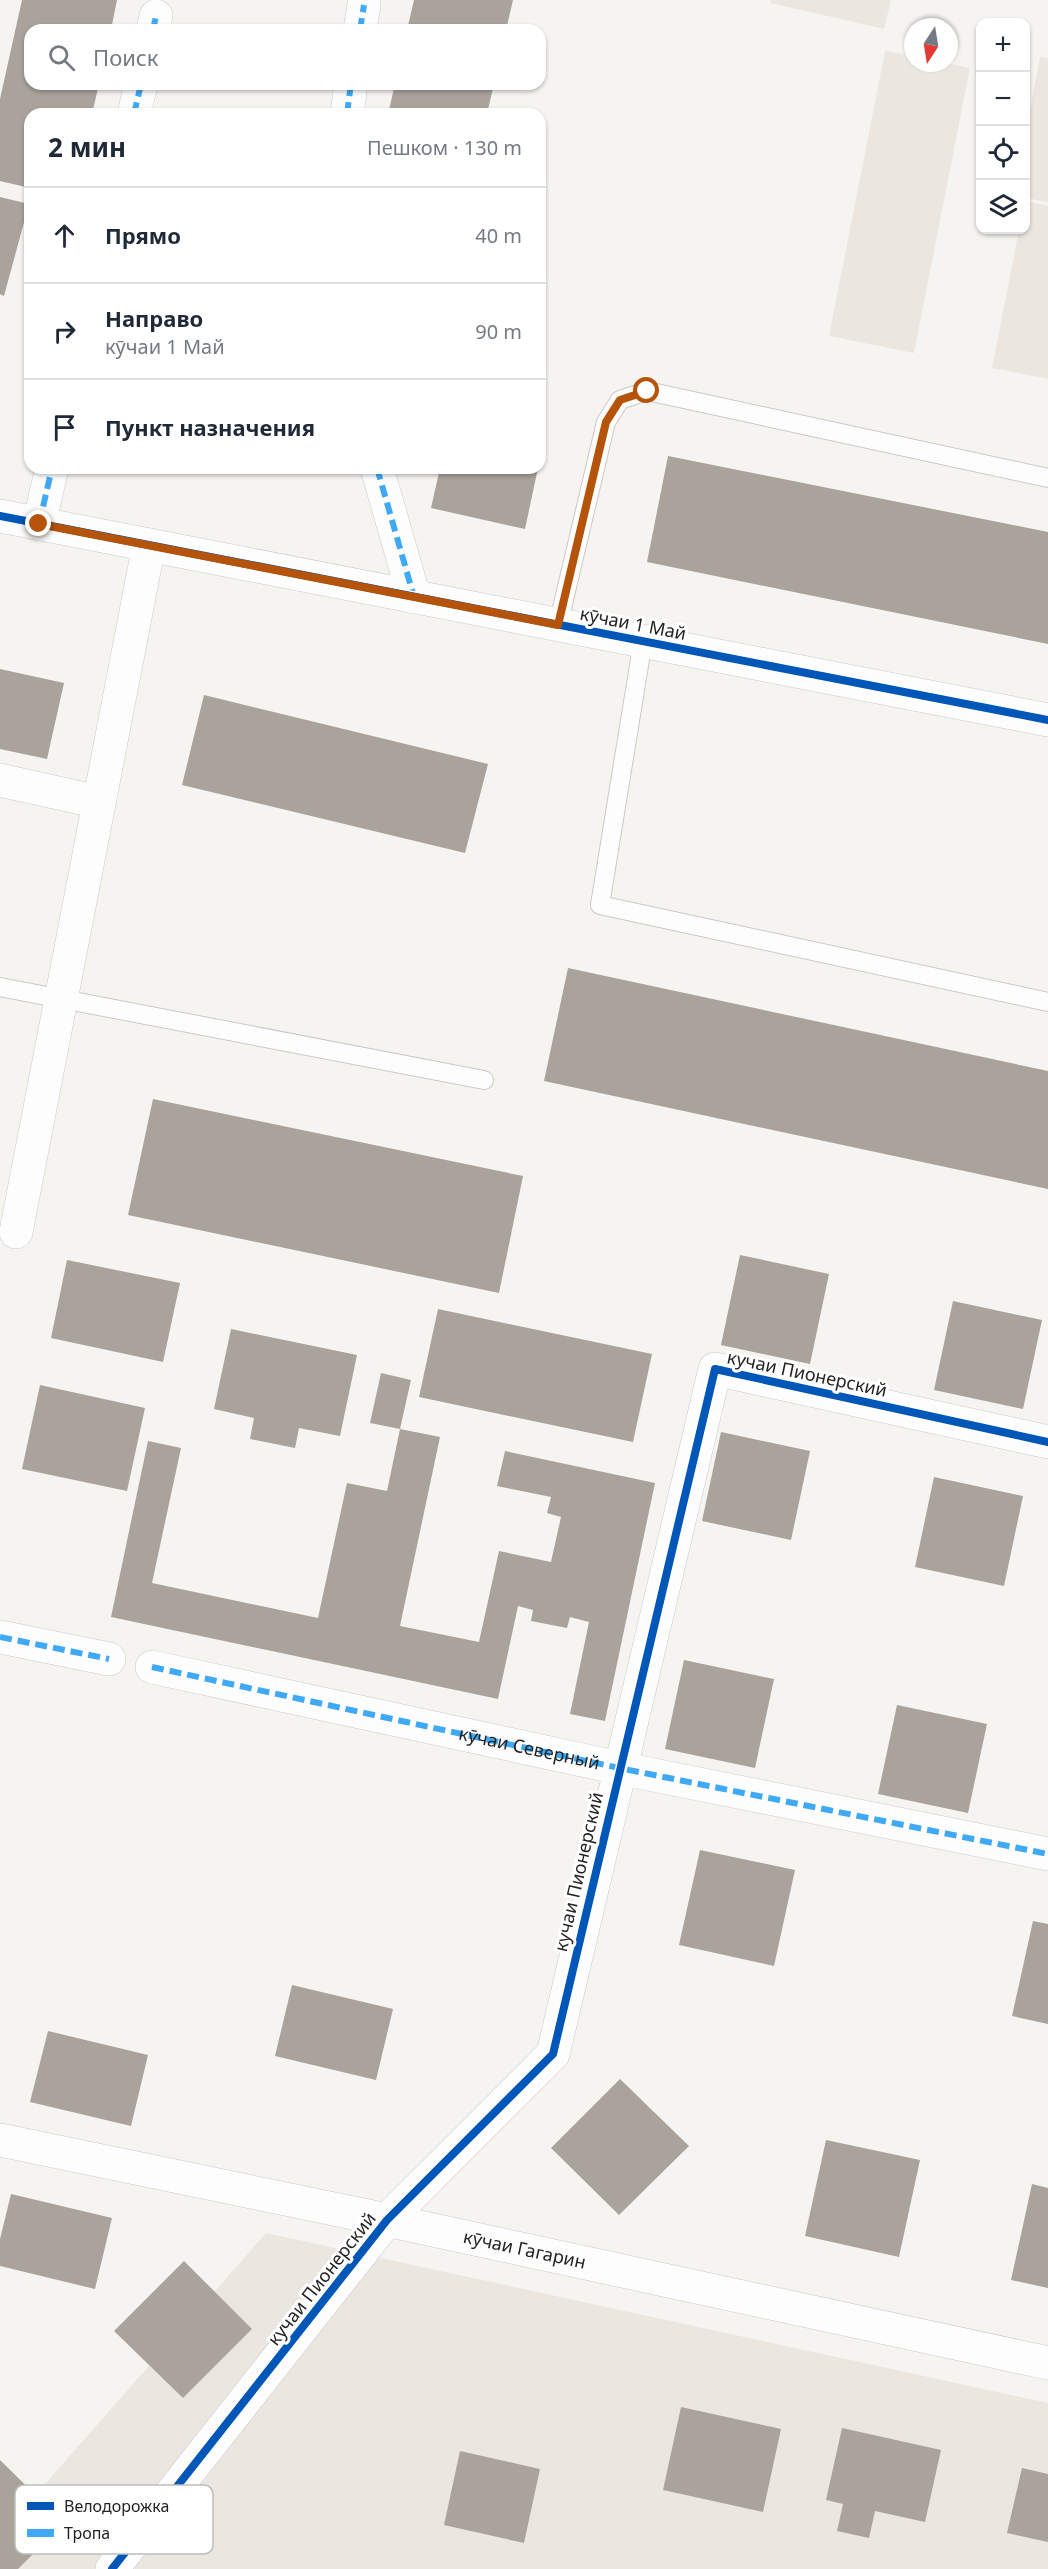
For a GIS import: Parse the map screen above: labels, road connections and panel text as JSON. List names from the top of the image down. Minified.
{"streets":{"street":["кӯчаи 1 Май","кучаи Пионерский","кӯчаи Северный","кӯчаи Гагарин"]},"crossings":[["кучаи Пионерский","кӯчаи Северный"],["кучаи Пионерский","кӯчаи Гагарин"]],"legend":["Велодорожка","Тропа"],"north":"bottom","page":{"map_buttons":["+","−"],"search":"Поиск","heading":["2 мин","Пешком · 130 m"],"list":[["Прямо","40 m"],["Направо","кӯчаи 1 Май","90 m"],"Пункт назначения"]}}
